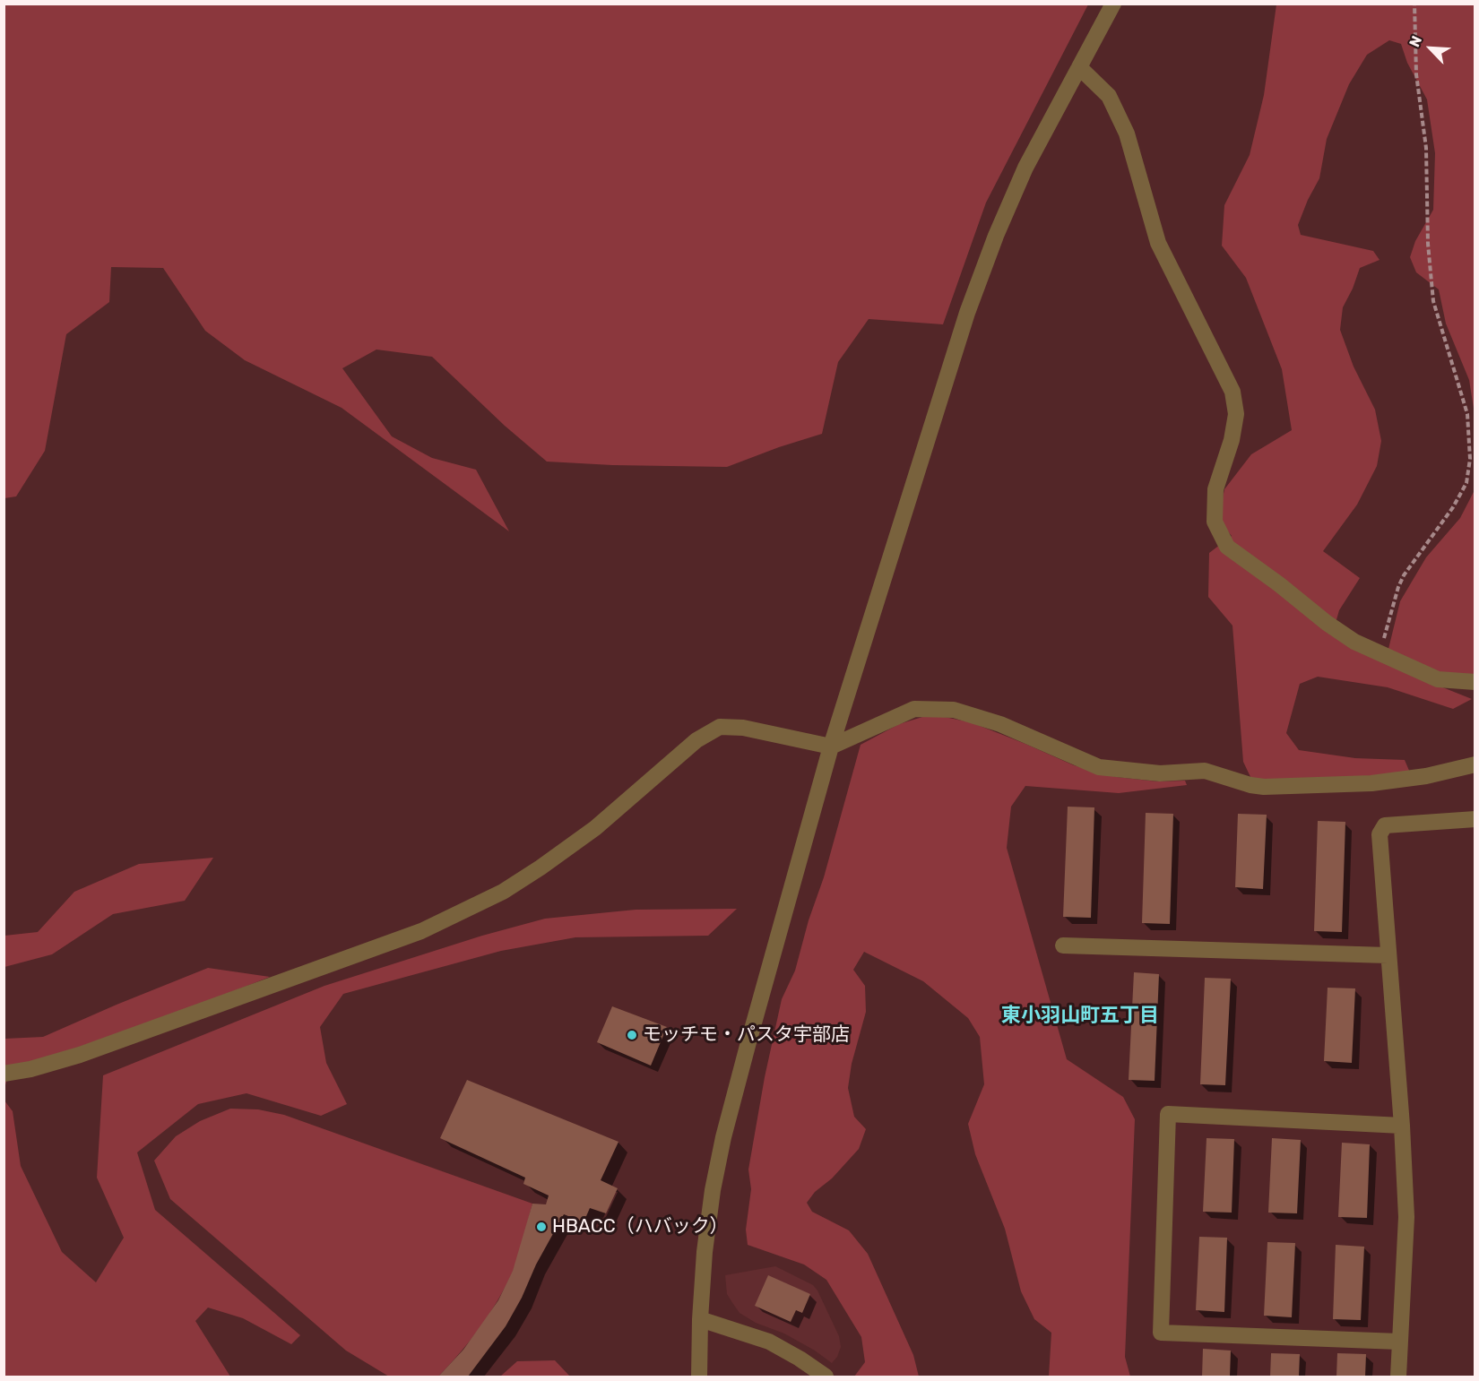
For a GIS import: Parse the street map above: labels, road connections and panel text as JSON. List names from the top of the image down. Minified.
{"districts":["東小羽山町五丁目"],"places":["モッチモ・パスタ宇部店","HBACC（ハバック）"],"north":"top left"}
